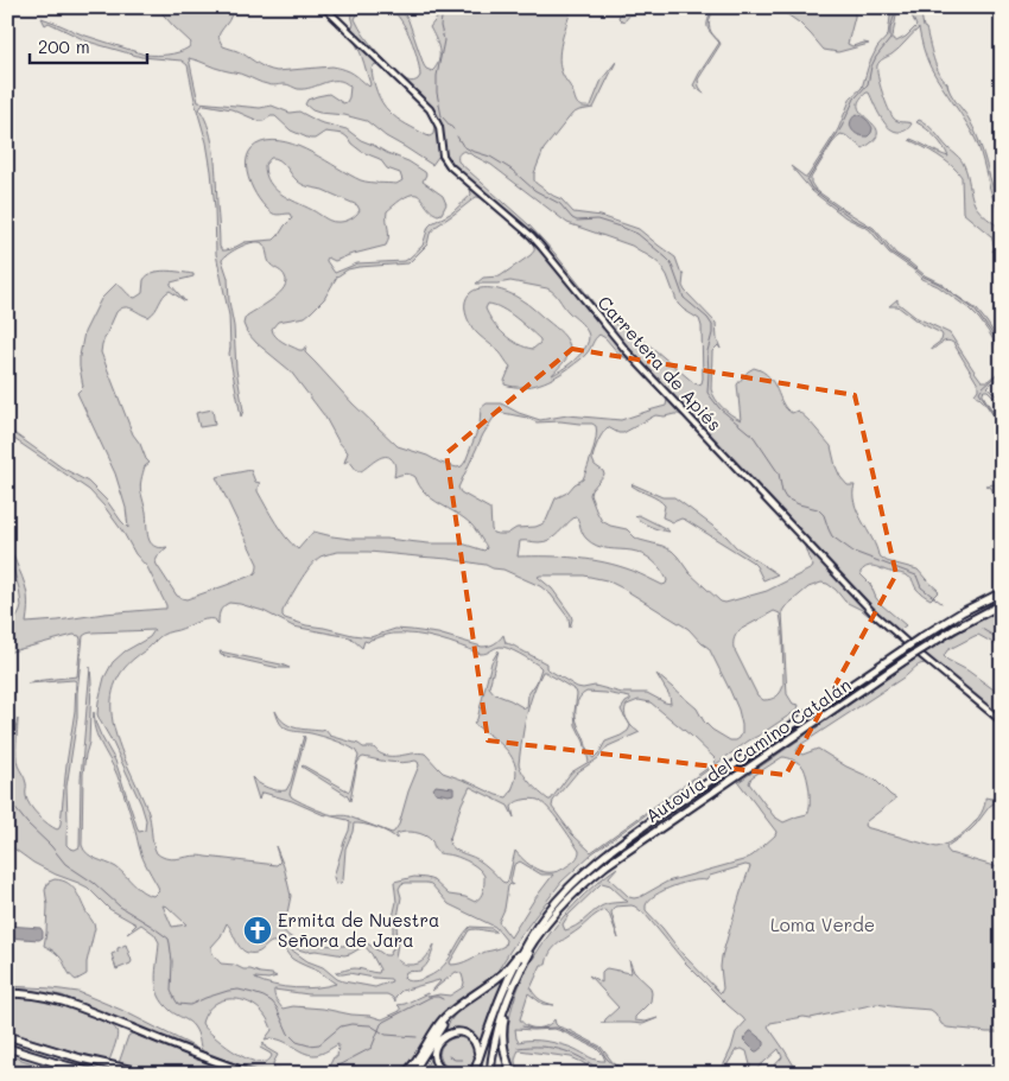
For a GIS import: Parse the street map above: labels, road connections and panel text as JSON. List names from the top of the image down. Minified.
{"streets":{"highway":["Autovía del Camino Catalán"],"street":["Carretera de Apiés"]},"parks":["Loma Verde"],"places":{"church":["Ermita de Nuestra Señora de Jara"]},"scale_bar":"200 m"}
